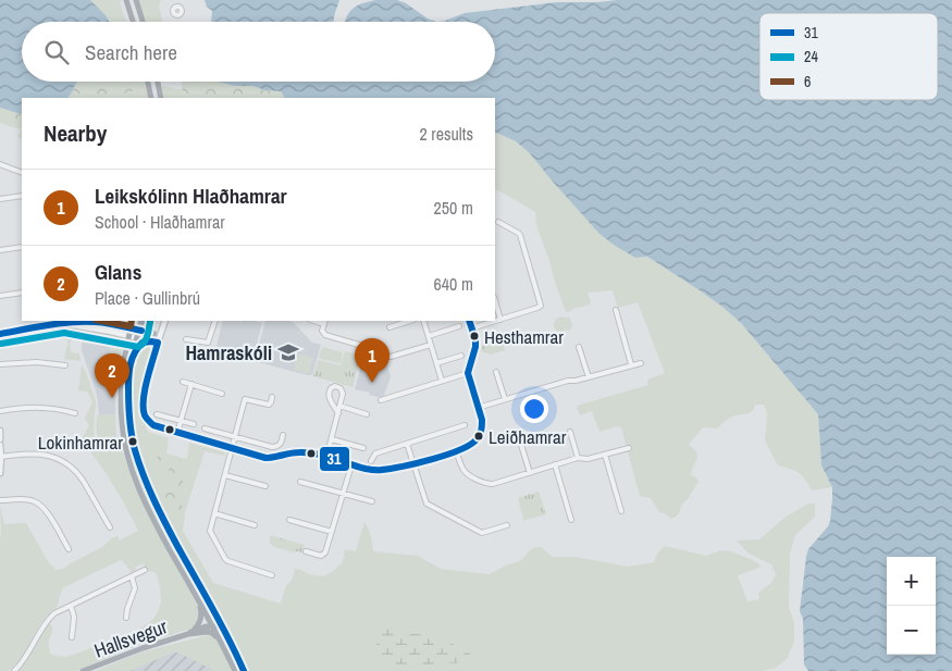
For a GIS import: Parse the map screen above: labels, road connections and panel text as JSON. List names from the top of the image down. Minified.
{"streets":{"main road":["Hallsvegur"]},"places":{"other":["Hesthamrar","Leiðhamrar","Lokinhamrar"],"school or university":["Hamraskóli"]},"lines":["transit line 31","transit line 6","transit line 24"],"legend":["31","24","6"],"page":{"search":"Search here","heading":["Nearby","2 results"],"list":[{"mark":"1","name":"Leikskólinn Hlaðhamrar","note":"School · Hlaðhamrar","value":"250 m"},{"mark":"2","name":"Glans","note":"Place · Gullinbrú","value":"640 m"}],"pins":["1","2"],"map_buttons":["+","−"]}}
